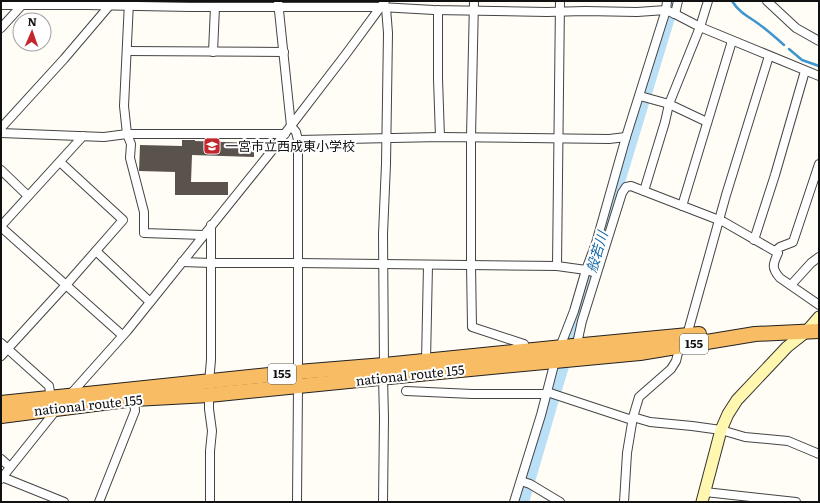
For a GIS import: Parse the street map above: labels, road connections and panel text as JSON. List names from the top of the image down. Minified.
{"streets":{"highway":["155","national route 155"]},"water":["般若川"],"places":{"school or university":["一宮市立西成東小学校"]},"north":"top"}
